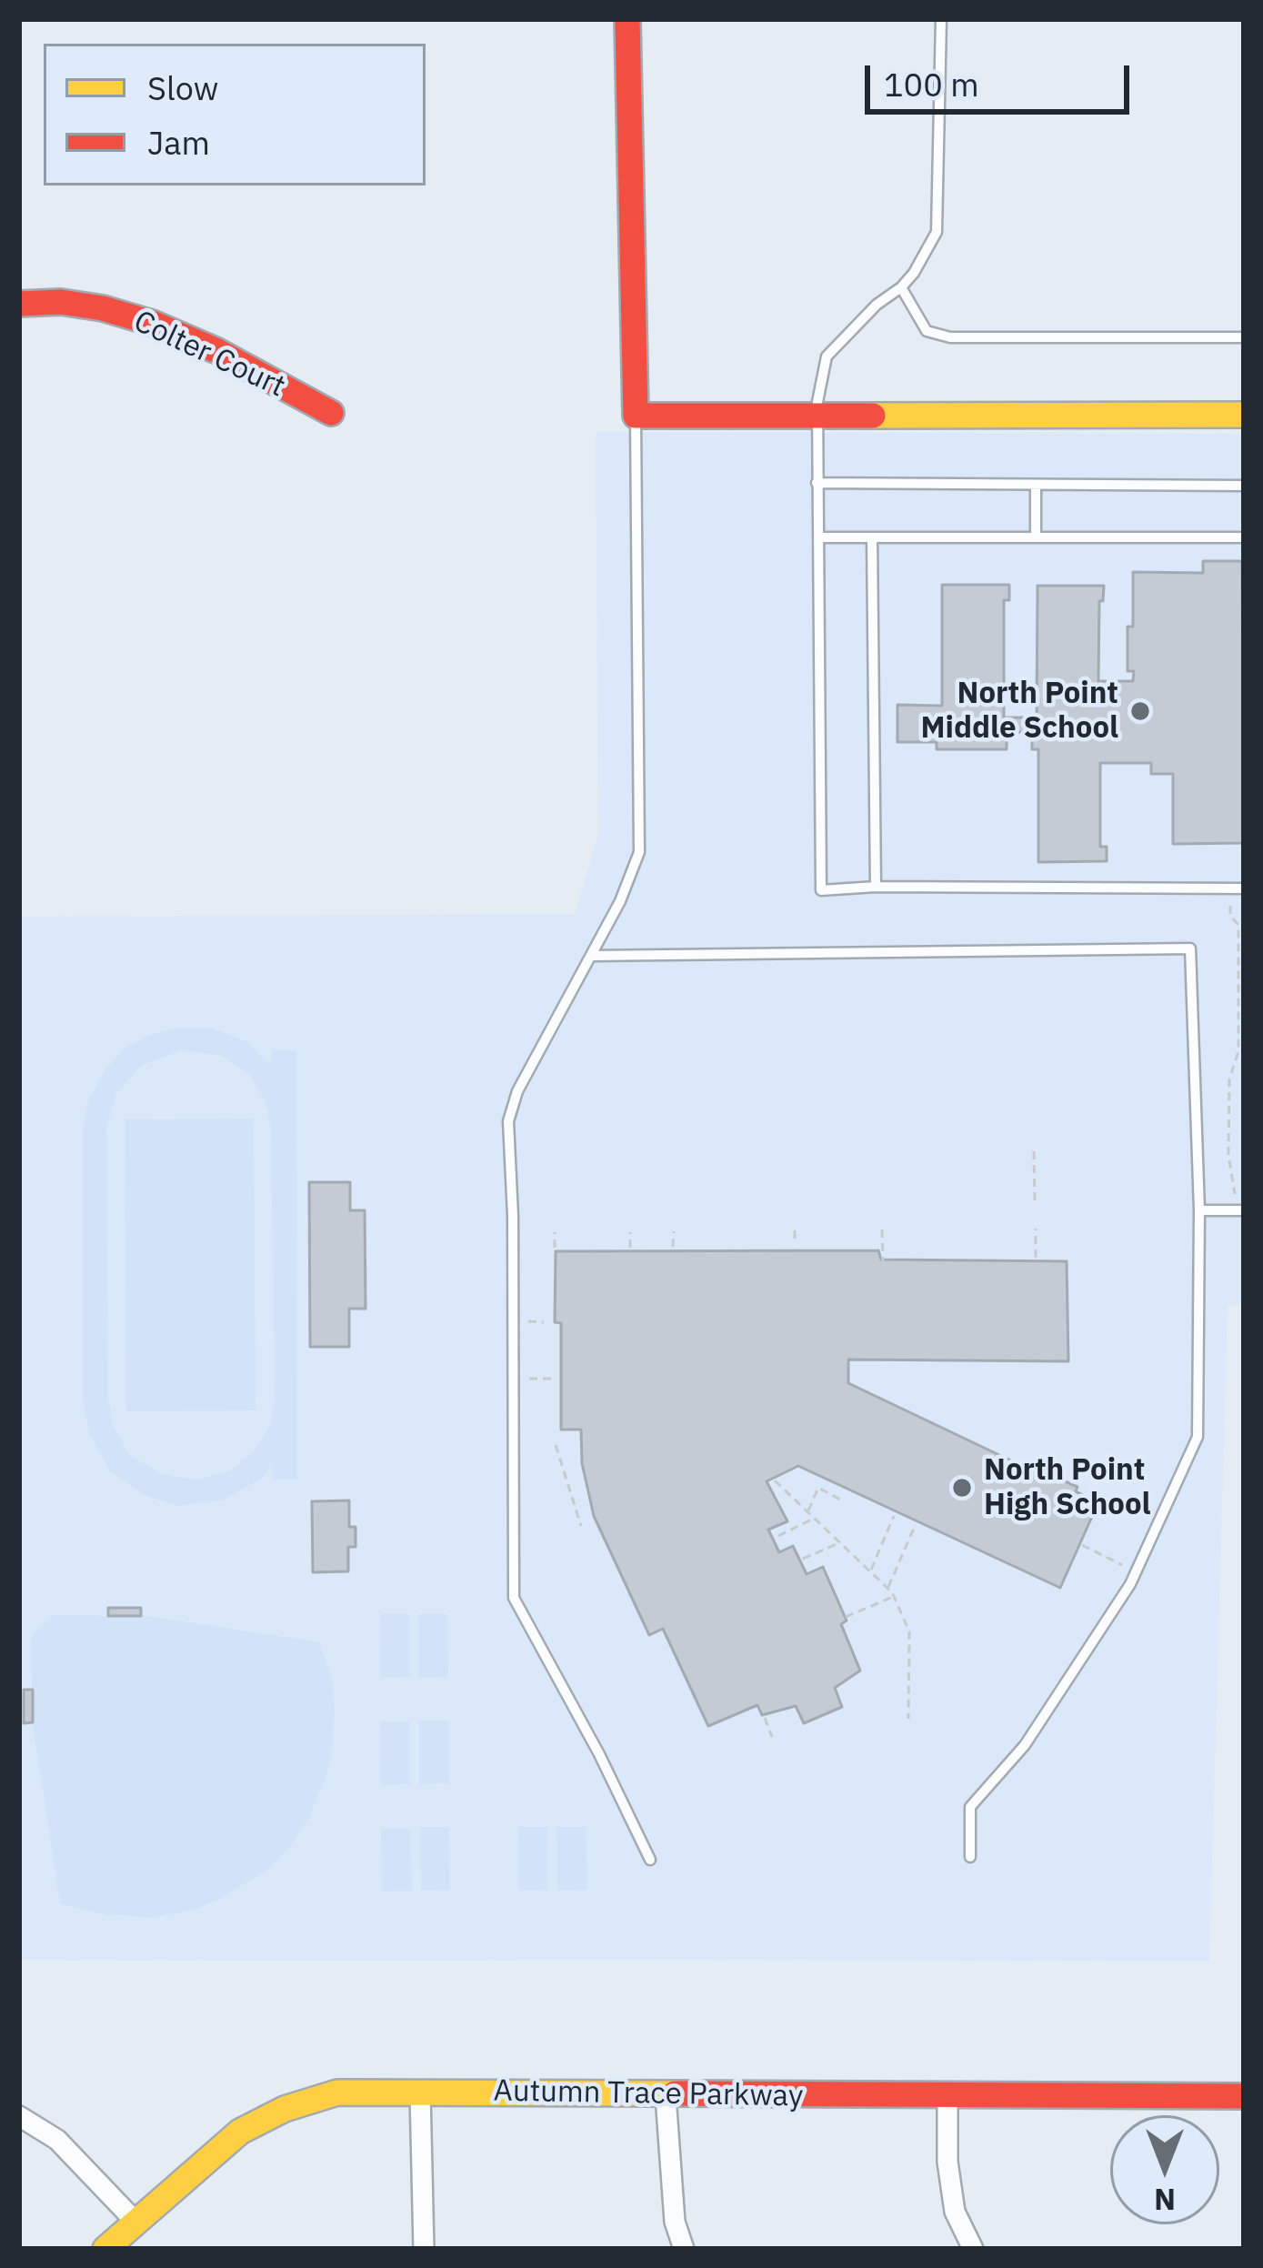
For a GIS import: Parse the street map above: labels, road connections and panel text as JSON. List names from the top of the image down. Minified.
{"streets":{"street":["Colter Court","Autumn Trace Parkway"]},"places":["North Point Middle School","North Point High School"],"legend":["Slow","Jam"],"scale_bar":"100 m","north":"bottom"}
